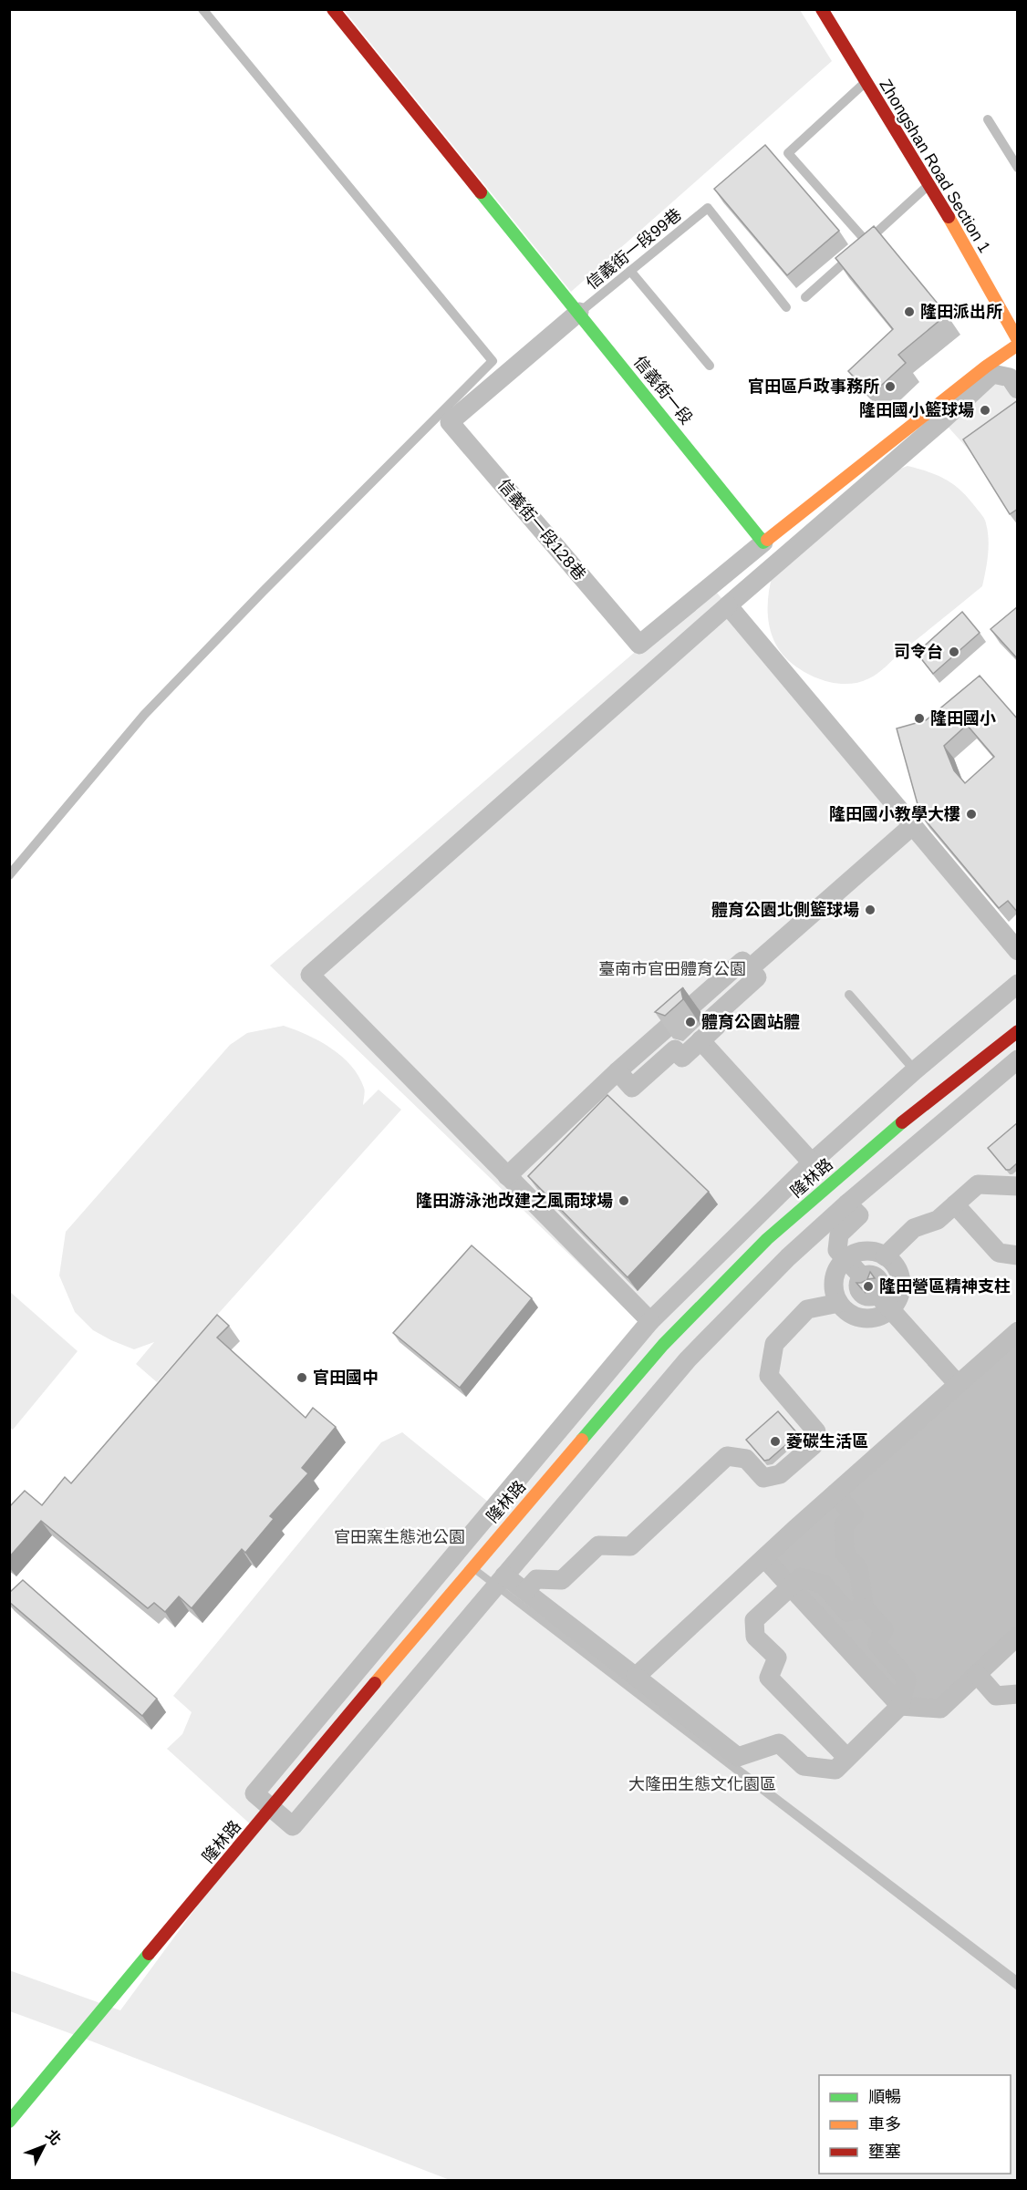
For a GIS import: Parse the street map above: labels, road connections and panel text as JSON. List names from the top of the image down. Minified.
{"streets":{"street":["Zhongshan Road Section 1","信義街一段","信義街一段128巷","隆林路"],"lane":["信義街一段99巷"]},"crossings":[["信義街一段99巷","信義街一段"],["信義街一段99巷","信義街一段128巷"],["信義街一段","信義街一段128巷"]],"parks":["臺南市官田體育公園","官田窯生態池公園","大隆田生態文化園區"],"places":["隆田派出所","官田區戶政事務所","隆田國小籃球場","司令台","隆田國小","隆田國小教學大樓","體育公園北側籃球場","體育公園站體","隆田游泳池改建之風雨球場","隆田營區精神支柱","官田國中","菱碳生活區"],"legend":["順暢","車多","壅塞"],"north":"top right"}
